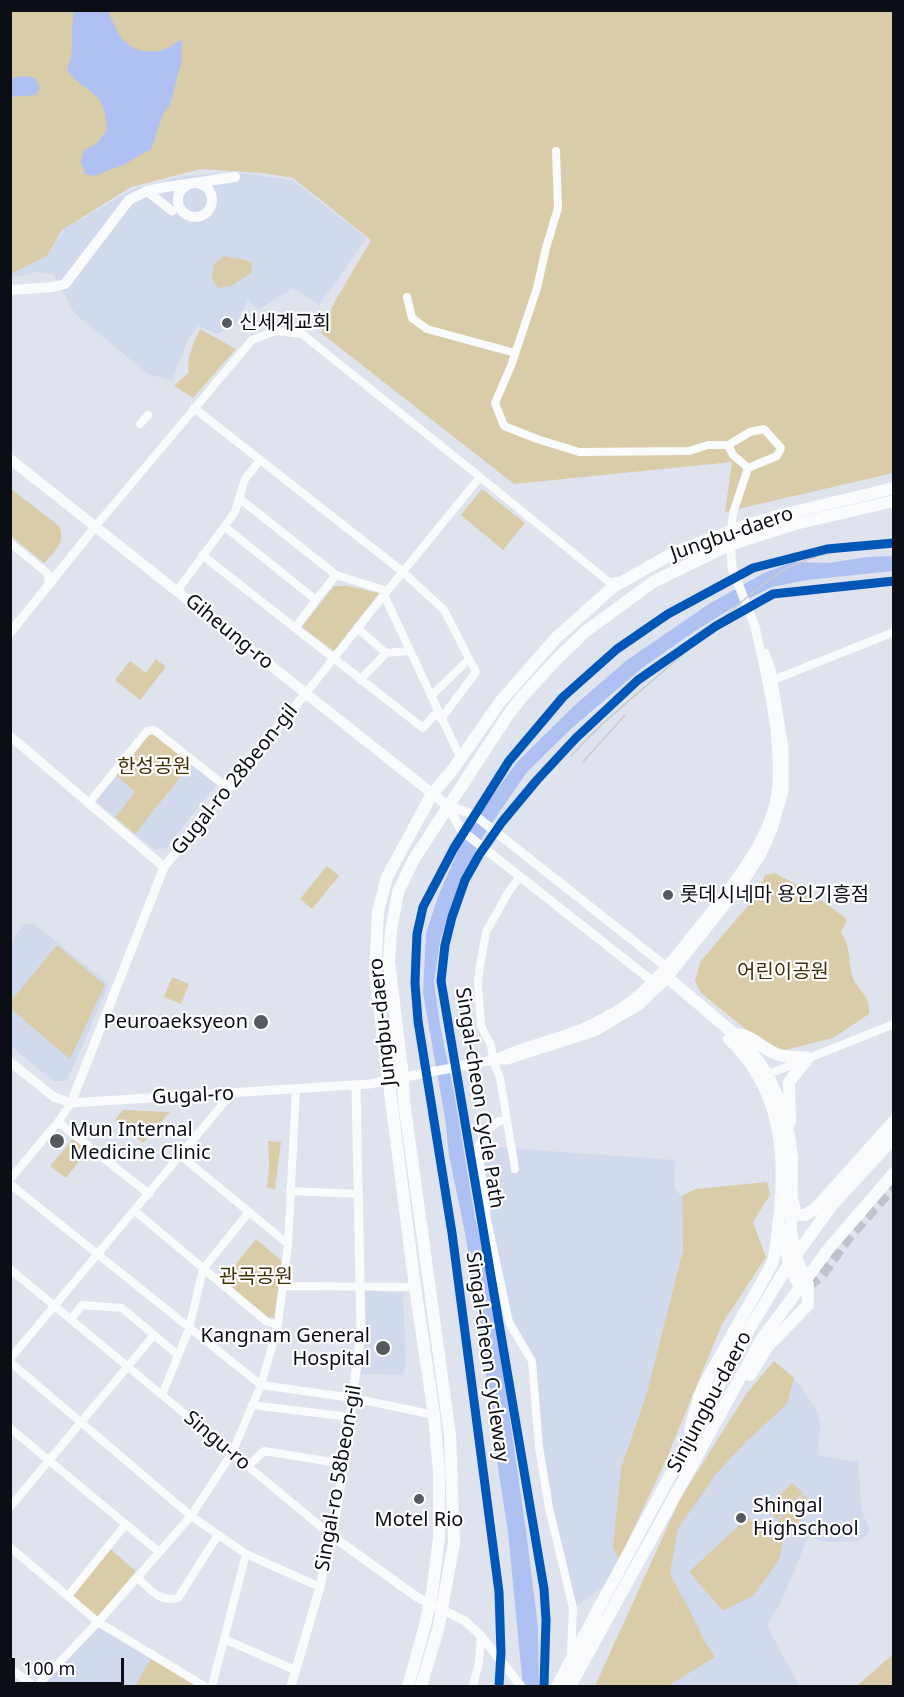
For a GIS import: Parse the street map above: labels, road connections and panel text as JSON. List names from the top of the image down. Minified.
{"streets":{"main road":["Jungbu-daero","Giheung-ro","Sinjungbu-daero"],"street":["Gugal-ro 28beon-gil","Gugal-ro","Singu-ro","Singal-ro 58beon-gil"],"cycle path":["Singal-cheon Cycle Path","Singal-cheon Cycleway"]},"crossings":[["Jungbu-daero","Giheung-ro"],["Jungbu-daero","Gugal-ro"],["Jungbu-daero","Singu-ro"],["Giheung-ro","Gugal-ro 28beon-gil"],["Gugal-ro 28beon-gil","Gugal-ro"],["Gugal-ro","Singal-ro 58beon-gil"],["Singu-ro","Singal-ro 58beon-gil"]],"parks":["한성공원","어린이공원","관곡공원"],"places":["신세계교회","롯데시네마 용인기흥점","Peuroaeksyeon","Mun Internal Medicine Clinic","Kangnam General Hospital","Motel Rio","Shingal Highschool"],"scale_bar":"100 m"}
